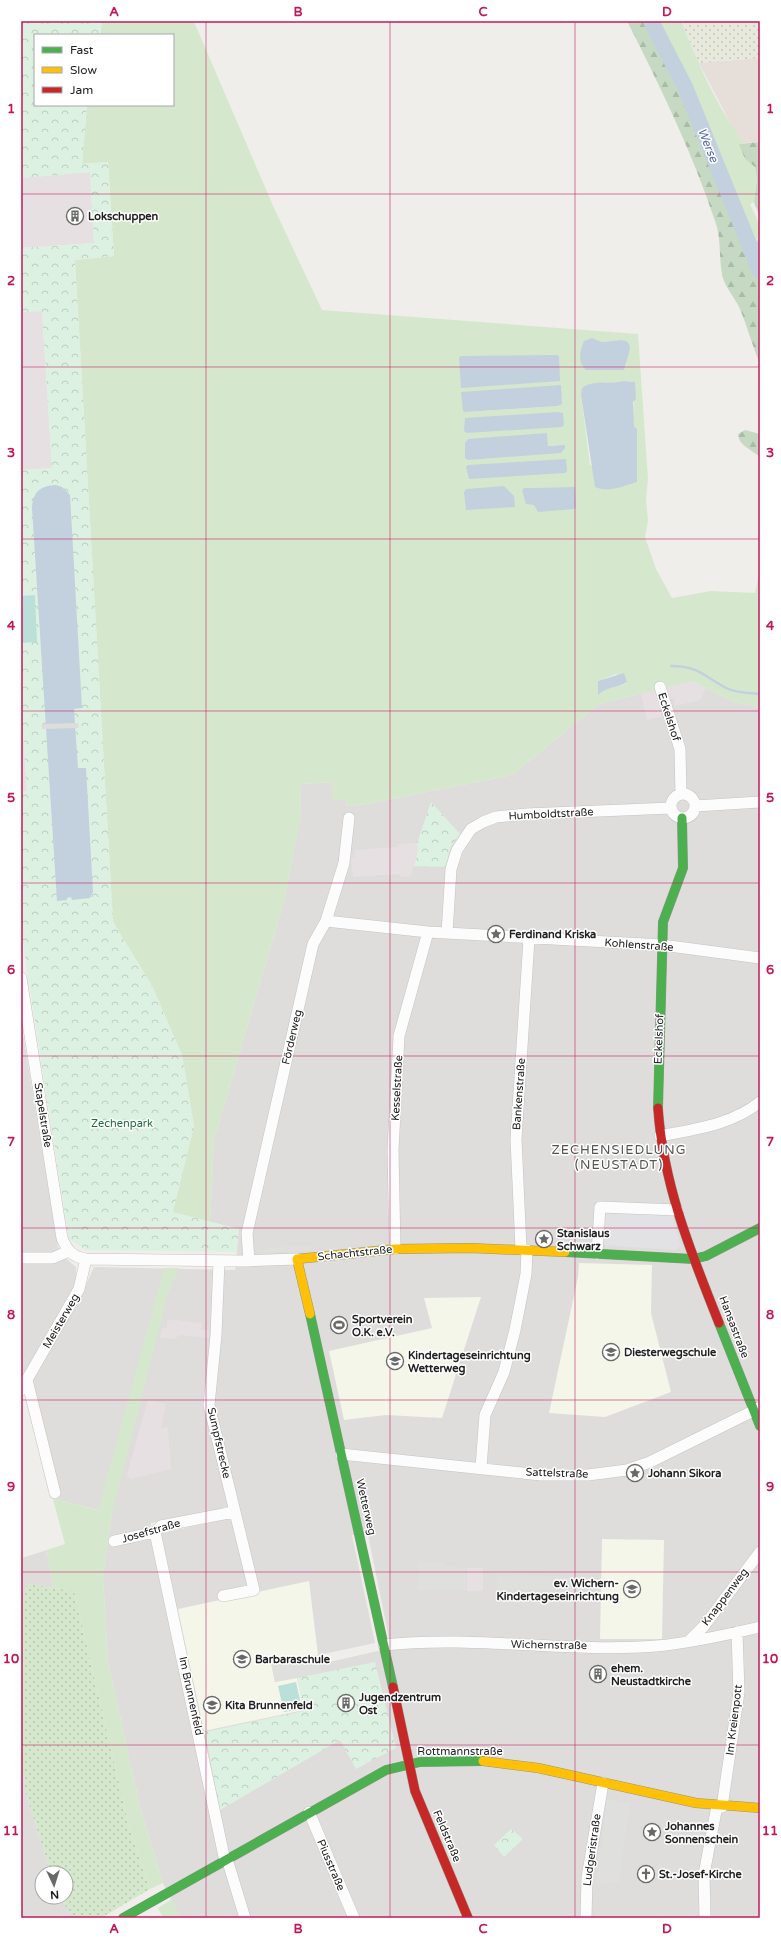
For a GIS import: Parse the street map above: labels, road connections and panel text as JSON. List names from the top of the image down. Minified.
{"streets":{"street":["Eckelshof","Humboldtstraße","Kohlenstraße","Förderweg","Kesselstraße","Bankenstraße","Stapelstraße","Schachtstraße","Meisterweg","Hansastraße","Sumpfstrecke","Sattelstraße","Wetterweg","Josefstraße","Knappenweg","Wichernstraße","Im Brunnenfeld","Im Kreienpott","Rottmannstraße","Feldstraße","Ludgeristraße","Piusstraße"]},"crossings":[["Eckelshof","Humboldtstraße"],["Eckelshof","Kohlenstraße"],["Eckelshof","Schachtstraße"],["Eckelshof","Hansastraße"],["Humboldtstraße","Kohlenstraße"],["Kohlenstraße","Förderweg"],["Kohlenstraße","Kesselstraße"],["Kohlenstraße","Bankenstraße"],["Förderweg","Schachtstraße"],["Kesselstraße","Schachtstraße"],["Bankenstraße","Schachtstraße"],["Bankenstraße","Sattelstraße"],["Stapelstraße","Schachtstraße"],["Schachtstraße","Meisterweg"],["Schachtstraße","Hansastraße"],["Schachtstraße","Sumpfstrecke"],["Schachtstraße","Wetterweg"],["Hansastraße","Sattelstraße"],["Sumpfstrecke","Josefstraße"],["Sattelstraße","Wetterweg"],["Wetterweg","Wichernstraße"],["Wetterweg","Rottmannstraße"],["Wetterweg","Feldstraße"],["Josefstraße","Im Brunnenfeld"],["Knappenweg","Wichernstraße"],["Wichernstraße","Im Kreienpott"],["Im Brunnenfeld","Rottmannstraße"],["Im Kreienpott","Rottmannstraße"],["Rottmannstraße","Feldstraße"],["Rottmannstraße","Ludgeristraße"],["Rottmannstraße","Piusstraße"]],"districts":["ZECHENSIEDLUNG (NEUSTADT)"],"water":["Werse"],"parks":["Zechenpark"],"places":{"building":["Lokschuppen","ehem. Neustadtkirche","Jugendzentrum Ost"],"place":["Ferdinand Kriska","Stanislaus Schwarz","Johann Sikora","Johannes Sonnenschein"],"sports":["Sportverein O.K. e.V."],"school or university":["Diesterwegschule","Kindertageseinrichtung Wetterweg","ev. Wichern- Kindertageseinrichtung","Barbaraschule","Kita Brunnenfeld"],"church":["St.-Josef-Kirche"]},"legend":["Fast","Slow","Jam"],"north":"bottom","grid":{"columns":["A","B","C","D"],"rows":["1","2","3","4","5","6","7","8","9","10","11"]}}
